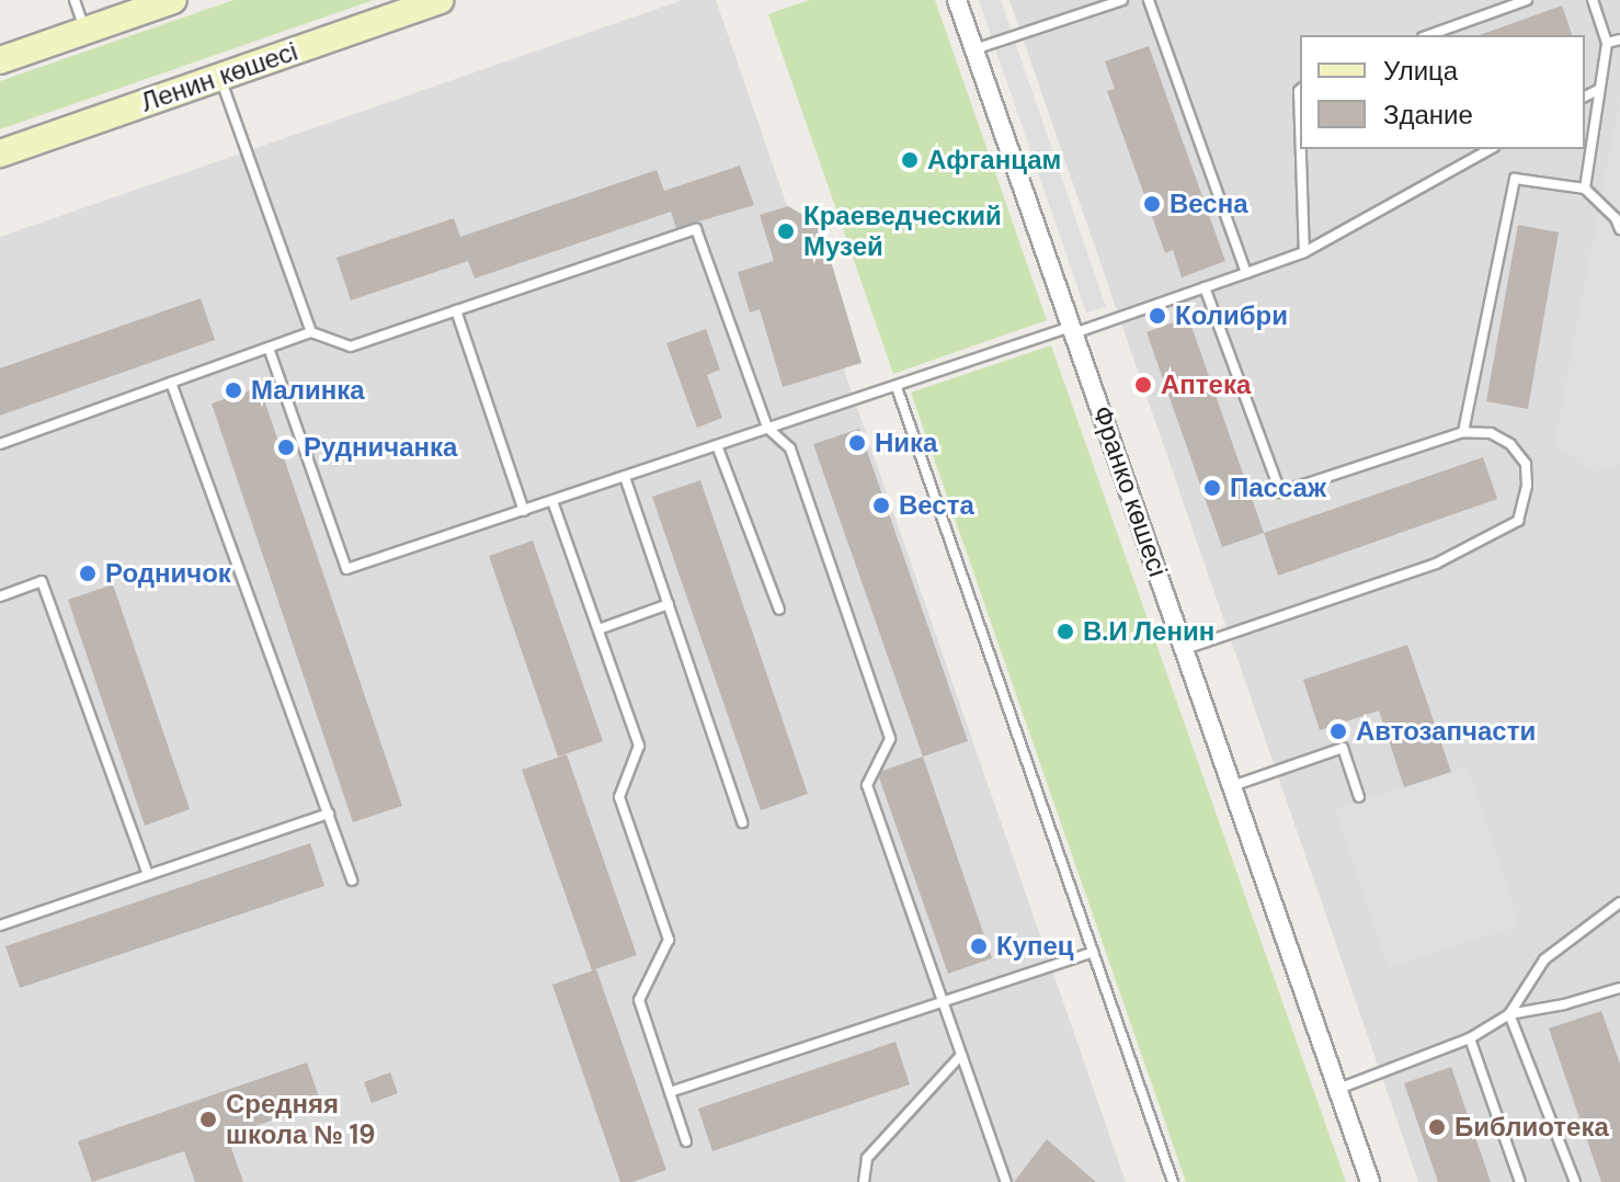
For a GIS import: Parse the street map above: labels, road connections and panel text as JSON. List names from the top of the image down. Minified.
{"streets":{"main road":["Ленин көшесі"],"street":["Франко көшесі"]},"places":["Афганцам","Весна","Краеведческий Музей","Колибри","Аптека","Малинка","Ника","Рудничанка","Пассаж","Веста","Родничок","В.И Ленин","Автозапчасти","Купец","Средняя школа № 19","Библиотека"],"legend":["Улица","Здание"]}
